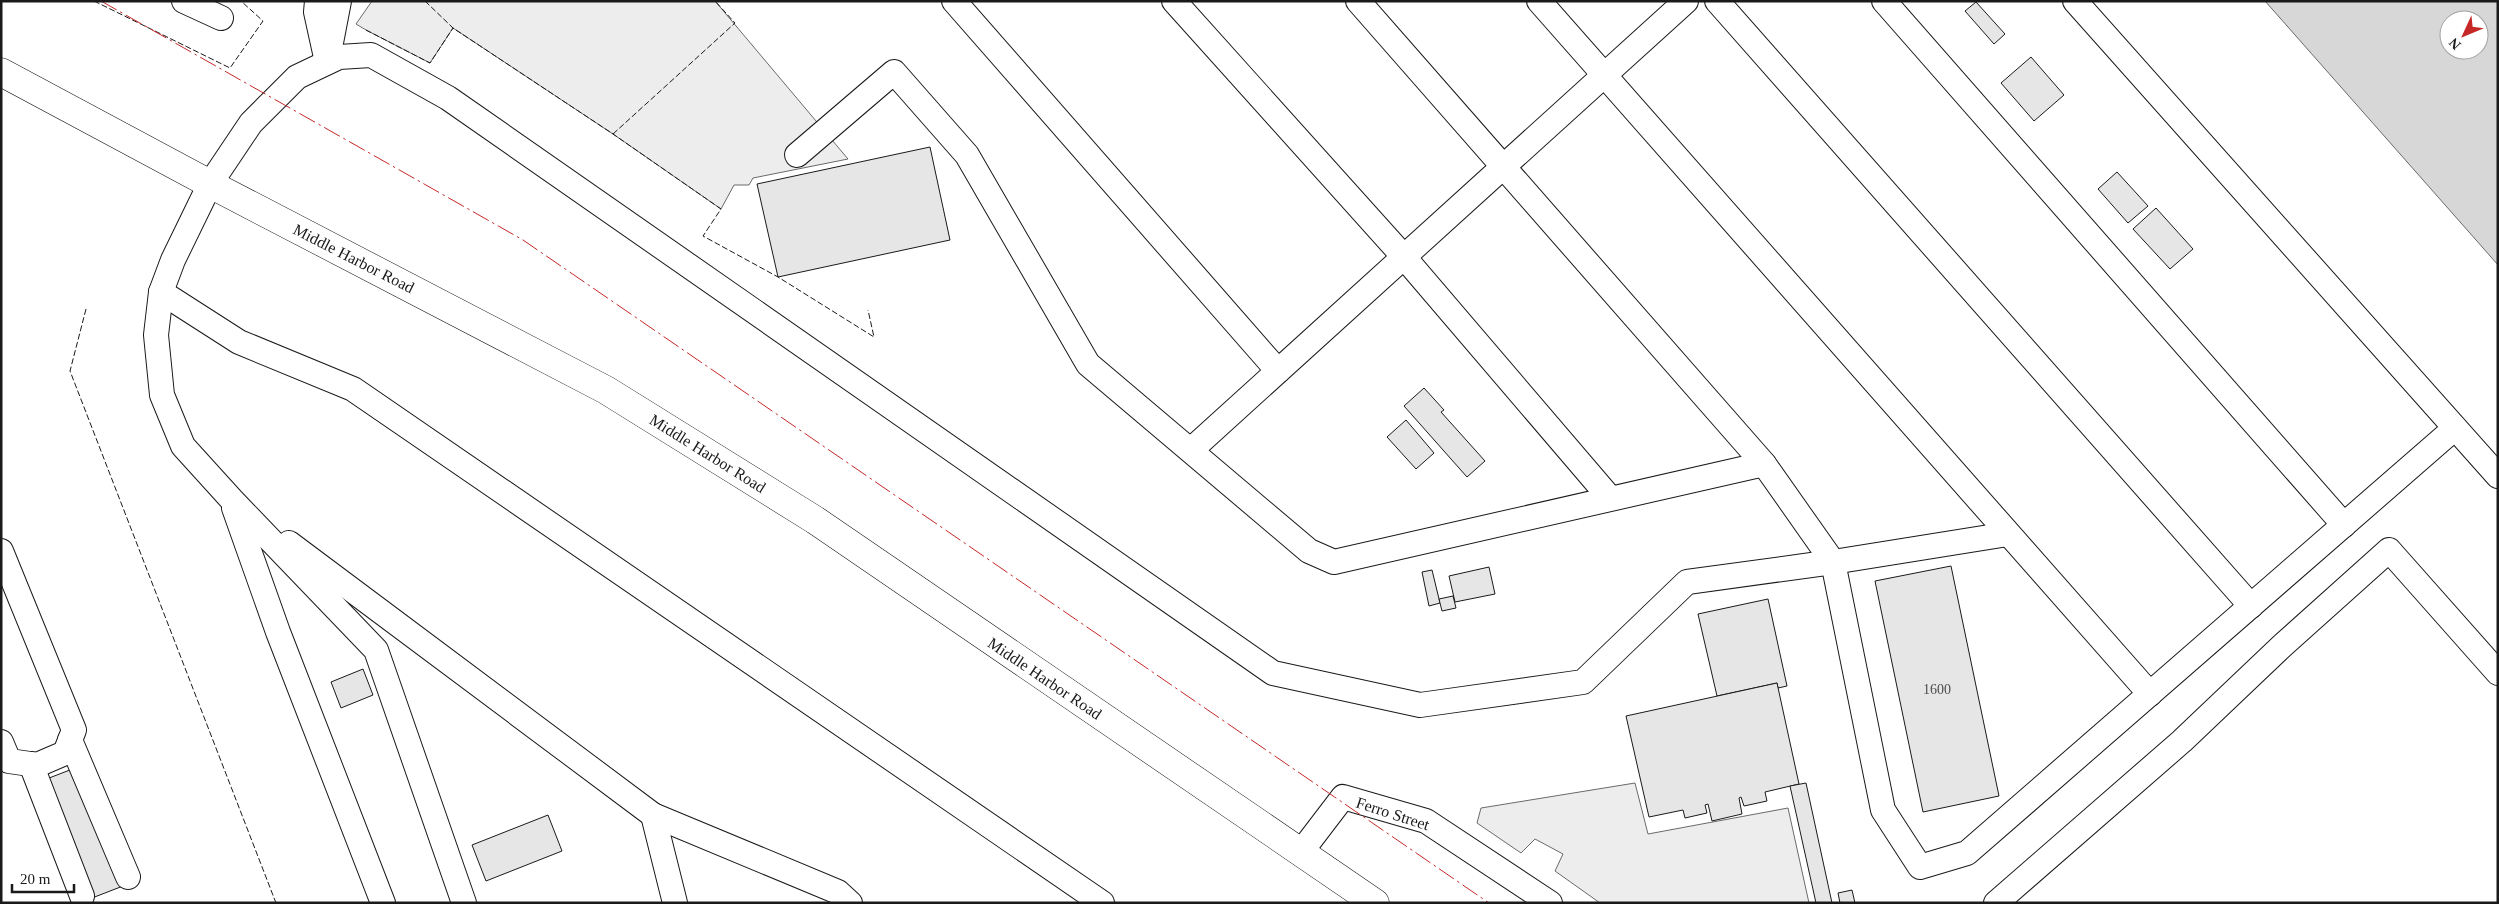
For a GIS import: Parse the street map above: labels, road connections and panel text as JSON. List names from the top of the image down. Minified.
{"streets":{"main road":["Middle Harbor Road"],"street":["Ferro Street"]},"crossings":[["Middle Harbor Road","Ferro Street"]],"house_numbers":["1600"],"scale_bar":"20 m","north":"bottom left"}
